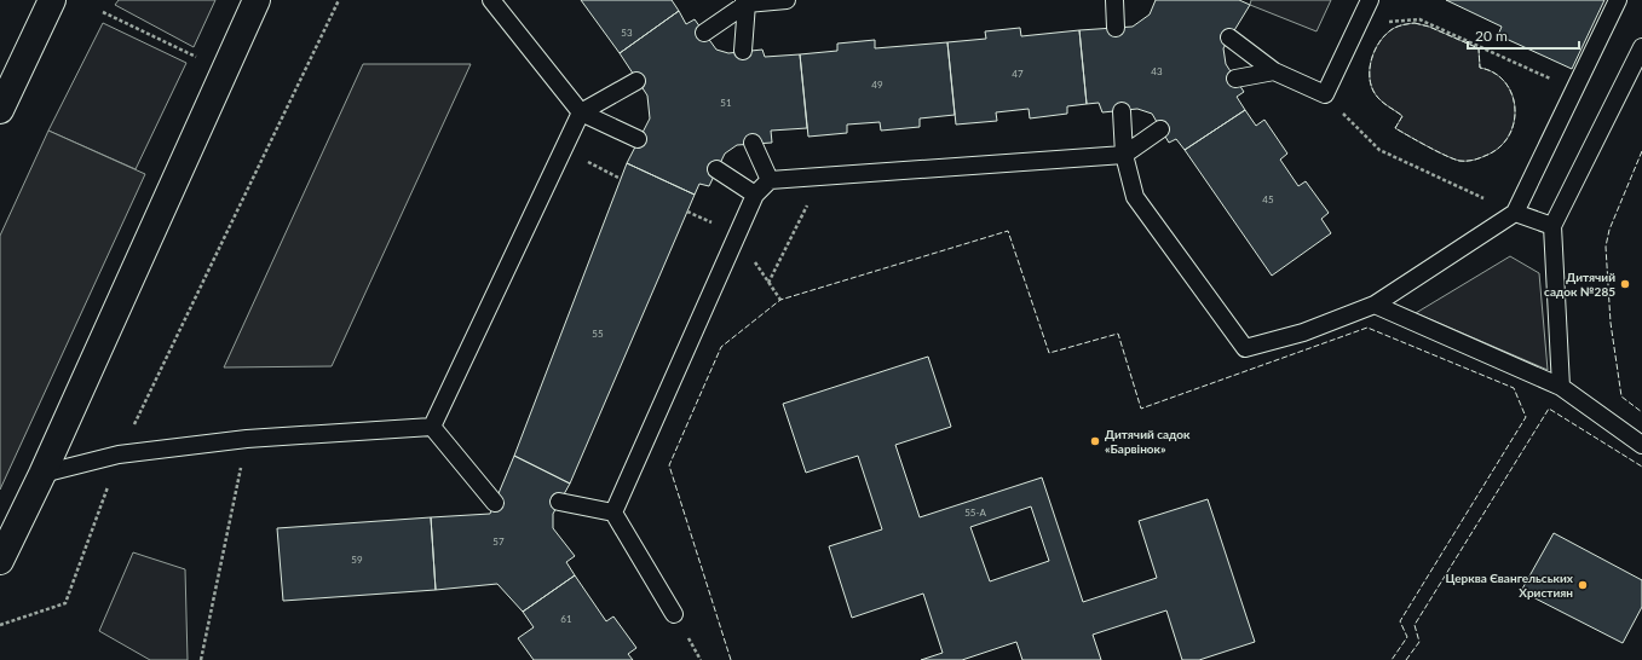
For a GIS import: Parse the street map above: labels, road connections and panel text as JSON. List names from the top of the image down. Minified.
{"places":["Дитячий садок №285","Дитячий садок «Барвінок»","Церква Євангельських Християн"],"house_numbers":["53","43","47","49","51","45","55","55-А","57","59","61"],"scale_bar":"20 m"}
